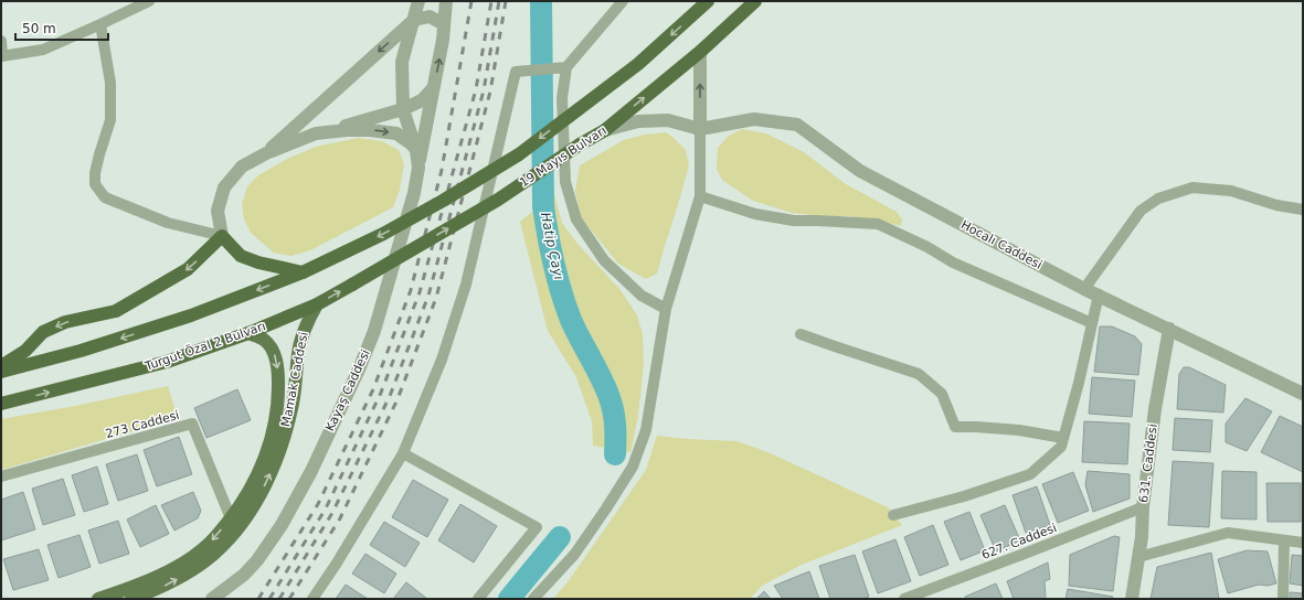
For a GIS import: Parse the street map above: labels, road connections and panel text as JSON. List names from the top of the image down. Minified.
{"streets":{"highway":["19 Mayıs Bulvarı","Turgut Özal 2 Bulvarı"],"main road":["Mamak Caddesi"],"street":["Hocalı Caddesi","Kayaş Caddesi","273 Caddesi","631. Caddesi","627. Caddesi"]},"crossings":[["19 Mayıs Bulvarı","Turgut Özal 2 Bulvarı"],["Hocalı Caddesi","631. Caddesi"],["Turgut Özal 2 Bulvarı","Mamak Caddesi"],["Mamak Caddesi","273 Caddesi"],["631. Caddesi","627. Caddesi"]],"water":["Hatip Çayı"],"scale_bar":"50 m"}
